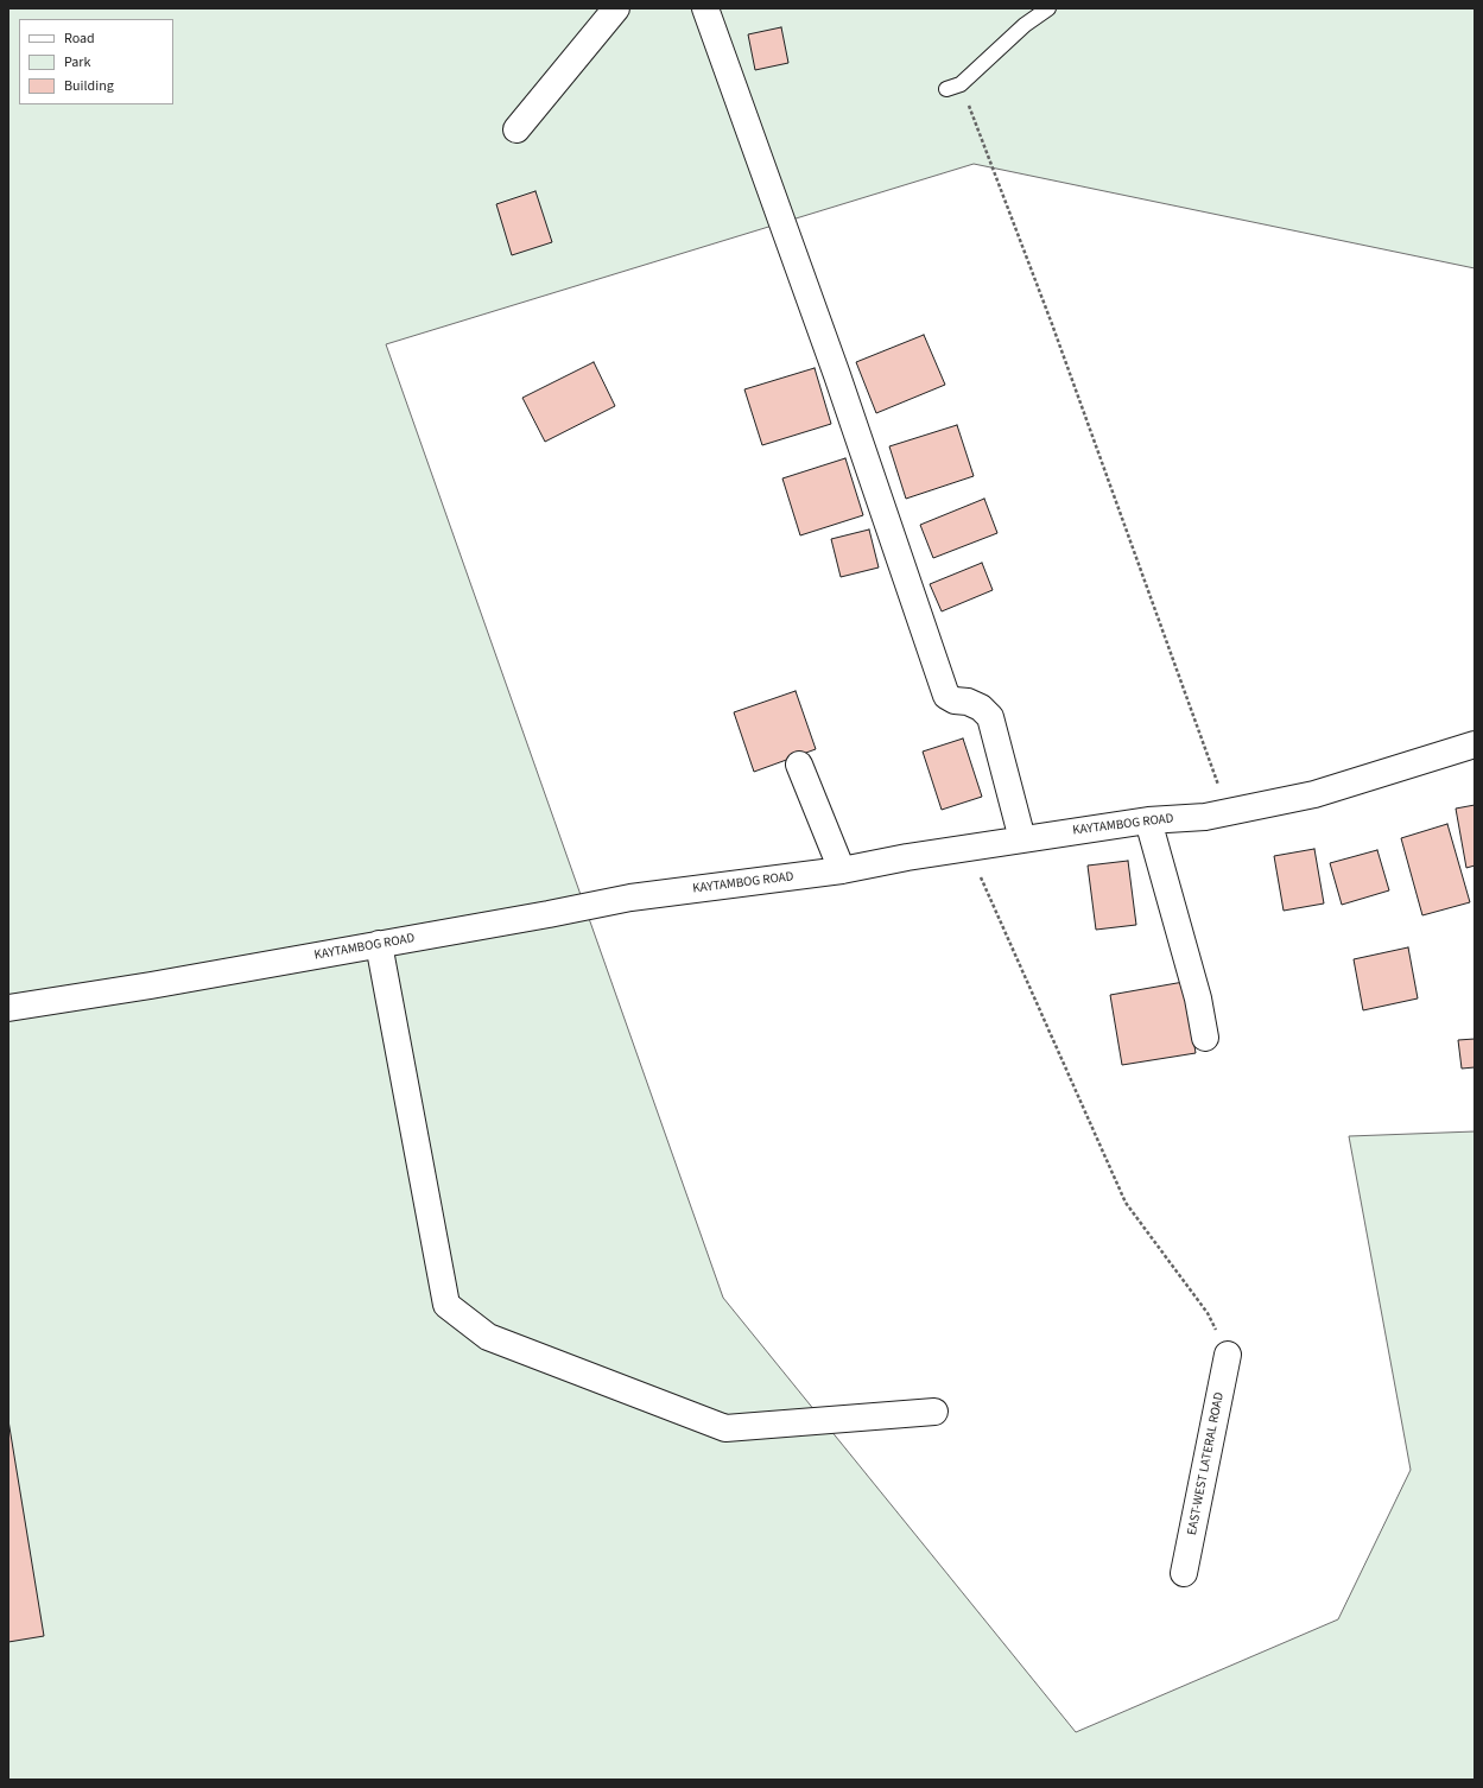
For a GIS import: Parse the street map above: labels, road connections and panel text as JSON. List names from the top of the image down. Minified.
{"streets":{"street":["KAYTAMBOG ROAD","EAST-WEST LATERAL ROAD"]},"legend":["Road","Park","Building"]}
